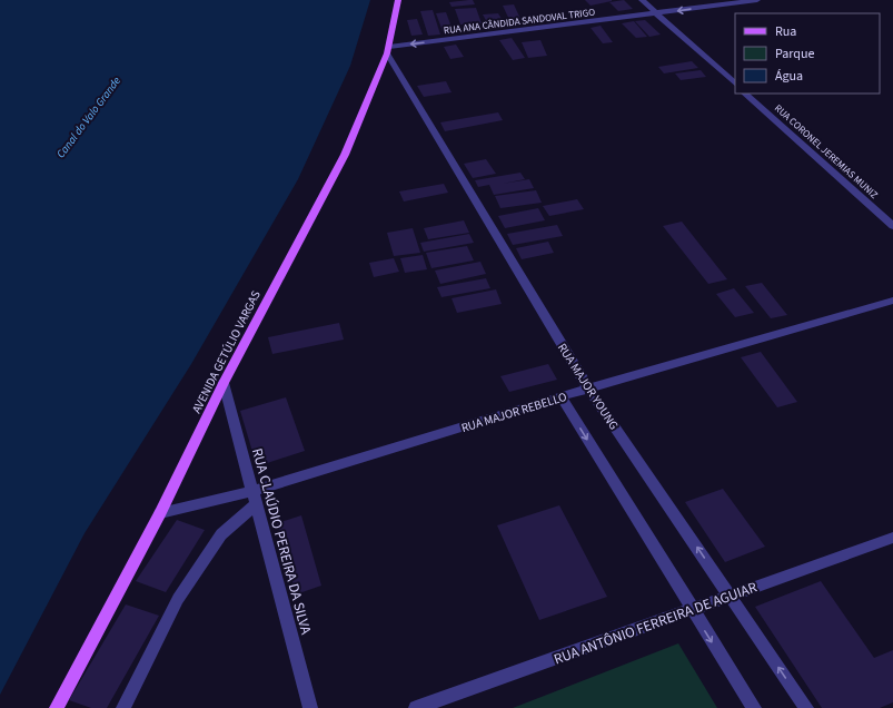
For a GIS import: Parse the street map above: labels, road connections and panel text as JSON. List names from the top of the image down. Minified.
{"streets":{"main road":["AVENIDA GETÚLIO VARGAS"],"street":["RUA ANA CÂNDIDA SANDOVAL TRIGO","RUA CORONEL JEREMIAS MUNIZ","RUA MAJOR YOUNG","RUA MAJOR REBELLO","RUA CLAÚDIO PEREIRA DA SILVA","RUA ANTÔNIO FERREIRA DE AGUIAR"]},"crossings":[["RUA ANA CÂNDIDA SANDOVAL TRIGO","AVENIDA GETÚLIO VARGAS"],["RUA ANA CÂNDIDA SANDOVAL TRIGO","RUA MAJOR YOUNG"],["AVENIDA GETÚLIO VARGAS","RUA MAJOR YOUNG"],["AVENIDA GETÚLIO VARGAS","RUA MAJOR REBELLO"],["AVENIDA GETÚLIO VARGAS","RUA CLAÚDIO PEREIRA DA SILVA"],["RUA MAJOR YOUNG","RUA MAJOR REBELLO"],["RUA MAJOR YOUNG","RUA ANTÔNIO FERREIRA DE AGUIAR"],["RUA MAJOR REBELLO","RUA CLAÚDIO PEREIRA DA SILVA"]],"one_way":["RUA ANA CÂNDIDA SANDOVAL TRIGO"],"water":["Canal do Valo Grande"],"legend":["Rua","Parque","Água"]}
